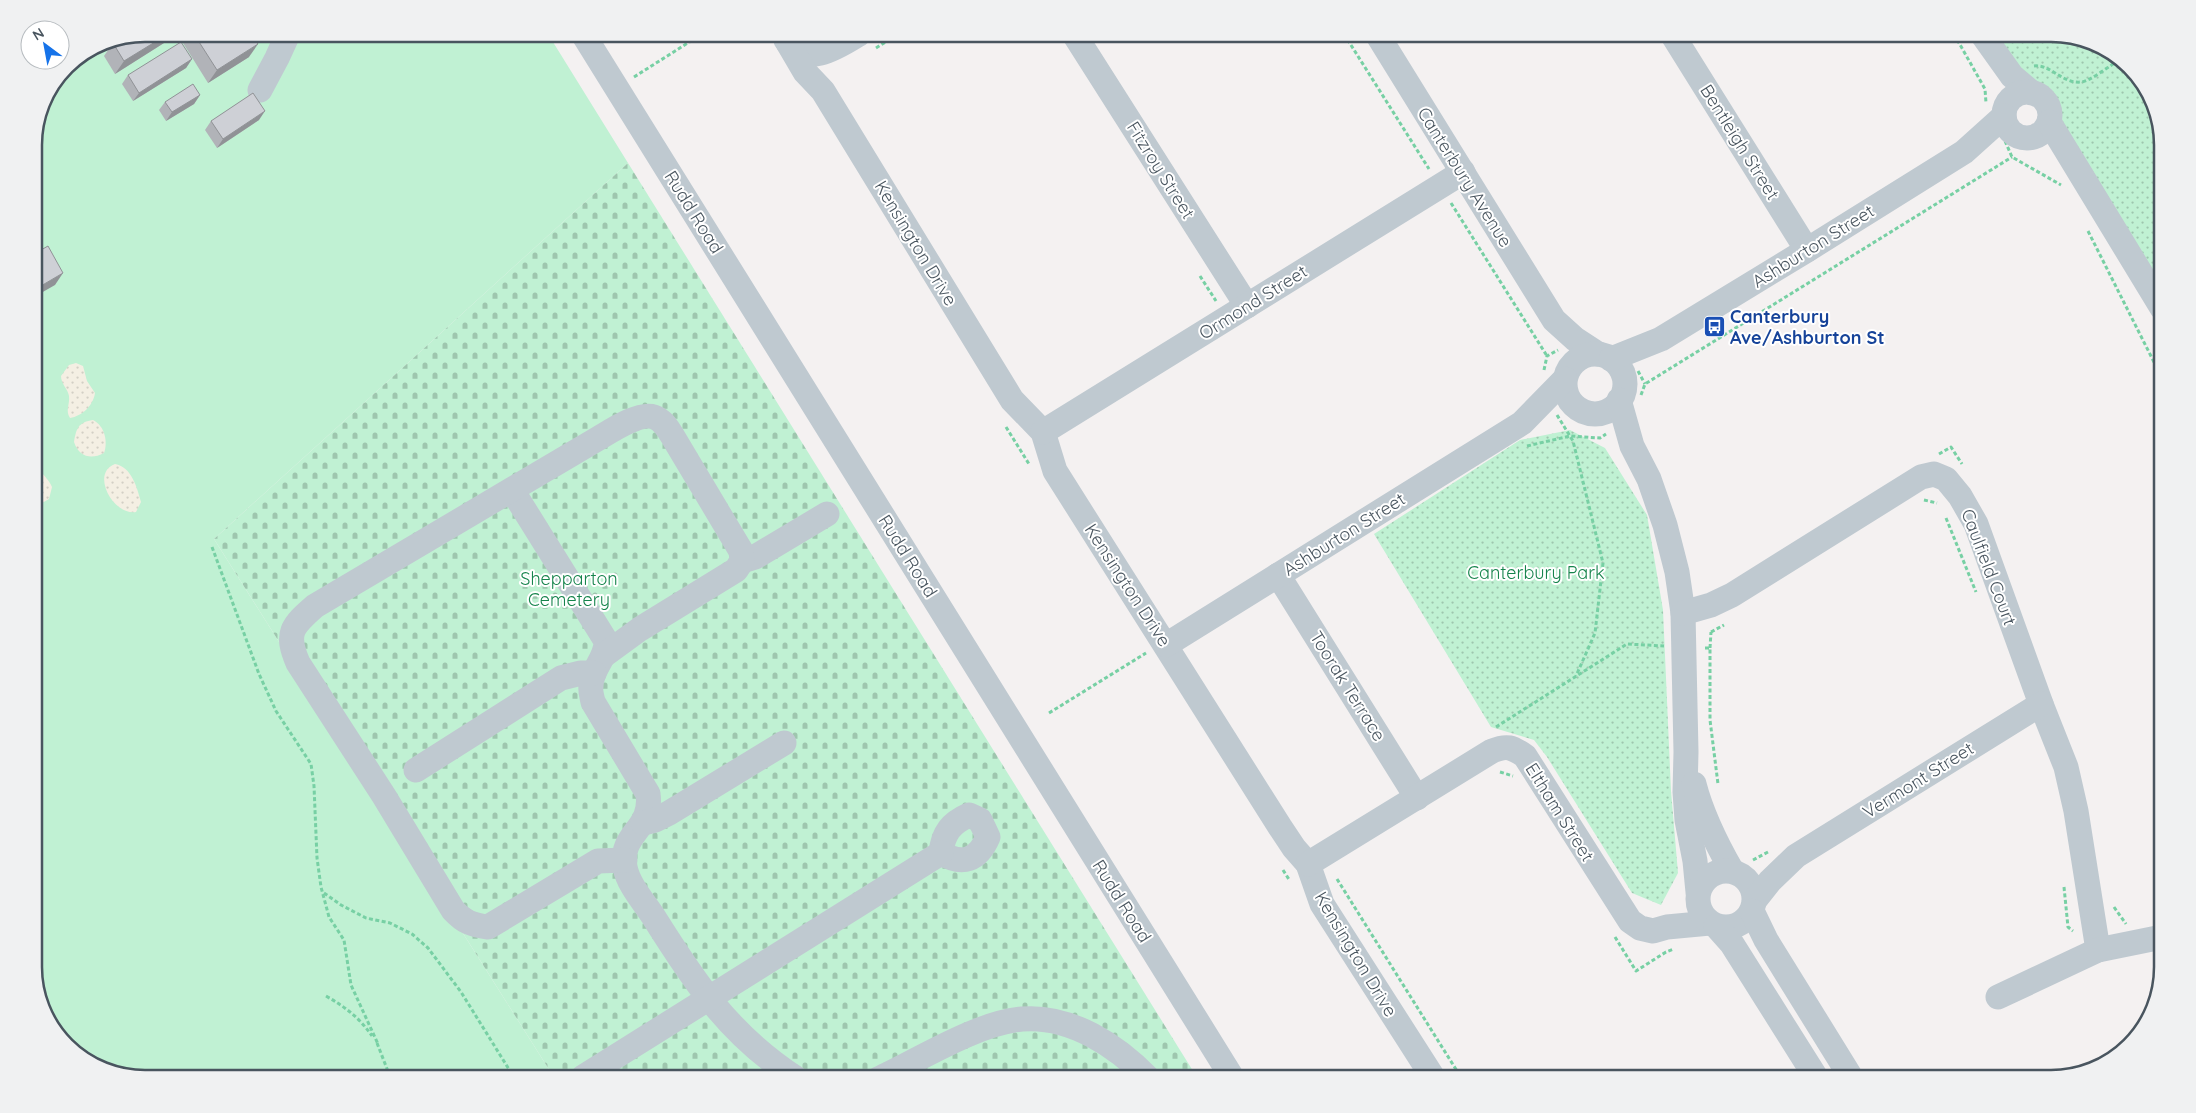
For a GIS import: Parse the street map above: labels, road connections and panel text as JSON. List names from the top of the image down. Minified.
{"streets":{"street":["Bentleigh Street","Fitzroy Street","Canterbury Avenue","Rudd Road","Kensington Drive","Ashburton Street","Ormond Street","Caulfield Court","Toorak Terrace","Vermont Street","Eltham Street"]},"crossings":[["Bentleigh Street","Ashburton Street"],["Fitzroy Street","Ormond Street"],["Canterbury Avenue","Ashburton Street"],["Canterbury Avenue","Ormond Street"],["Kensington Drive","Ashburton Street"],["Kensington Drive","Ormond Street"],["Kensington Drive","Eltham Street"],["Ashburton Street","Toorak Terrace"],["Caulfield Court","Vermont Street"],["Toorak Terrace","Eltham Street"]],"parks":["Canterbury Park","Shepparton Cemetery"],"places":{"bus stop":["Canterbury Ave/Ashburton St"]},"north":"top left"}
